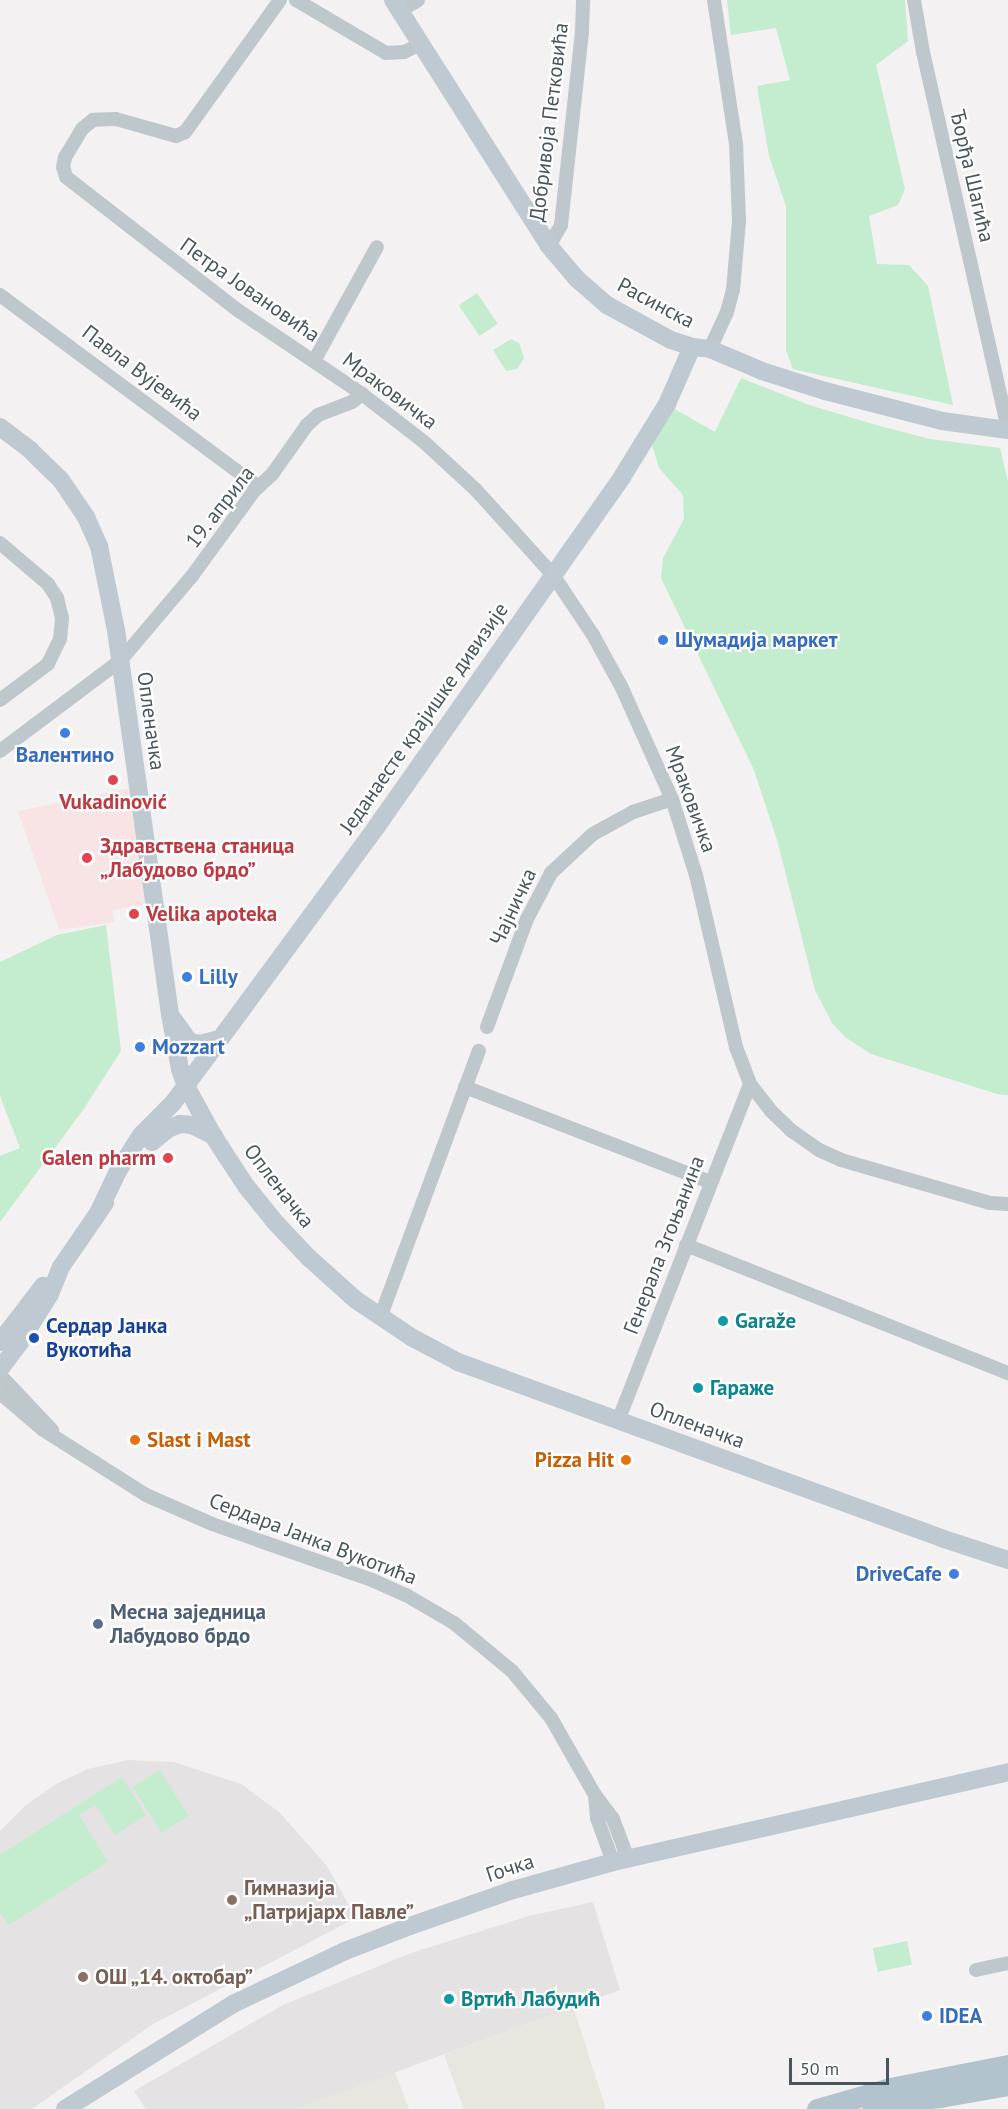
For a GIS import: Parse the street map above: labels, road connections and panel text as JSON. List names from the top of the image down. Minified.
{"streets":{"street":["Добривоја Петковића","Ђорђа Шагића","Петра Јовановића","Расинска","Павла Вујевића","Мраковичка","19. априла","Једанаесте крајишке дивизије","Опленачка","Чајничка","Генерала Згоњанина","Сердара Јанка Вукотића","Гочка"]},"crossings":[["Добривоја Петковића","Расинска"],["Ђорђа Шагића","Расинска"],["Петра Јовановића","Мраковичка"],["Расинска","Једанаесте крајишке дивизије"],["Павла Вујевића","19. априла"],["Мраковичка","19. априла"],["Мраковичка","Једанаесте крајишке дивизије"],["Мраковичка","Чајничка"],["Мраковичка","Генерала Згоњанина"],["19. априла","Опленачка"],["Једанаесте крајишке дивизије","Опленачка"],["Опленачка","Генерала Згоњанина"],["Сердара Јанка Вукотића","Гочка"]],"places":["Шумадија маркет","Валентино","Vukadinović","Здравствена станица „Лабудово брдо”","Velika apoteka","Lilly","Mozzart","Galen pharm","Garaže","Сердар Јанка Вукотића","Гараже","Slast i Mast","Pizza Hit","DriveCafe","Месна заједница Лабудово брдо","Гимназија „Патријарх Павле”","ОШ „14. октобар”","Вртић Лабудић","IDEA"],"scale_bar":"50 m"}
